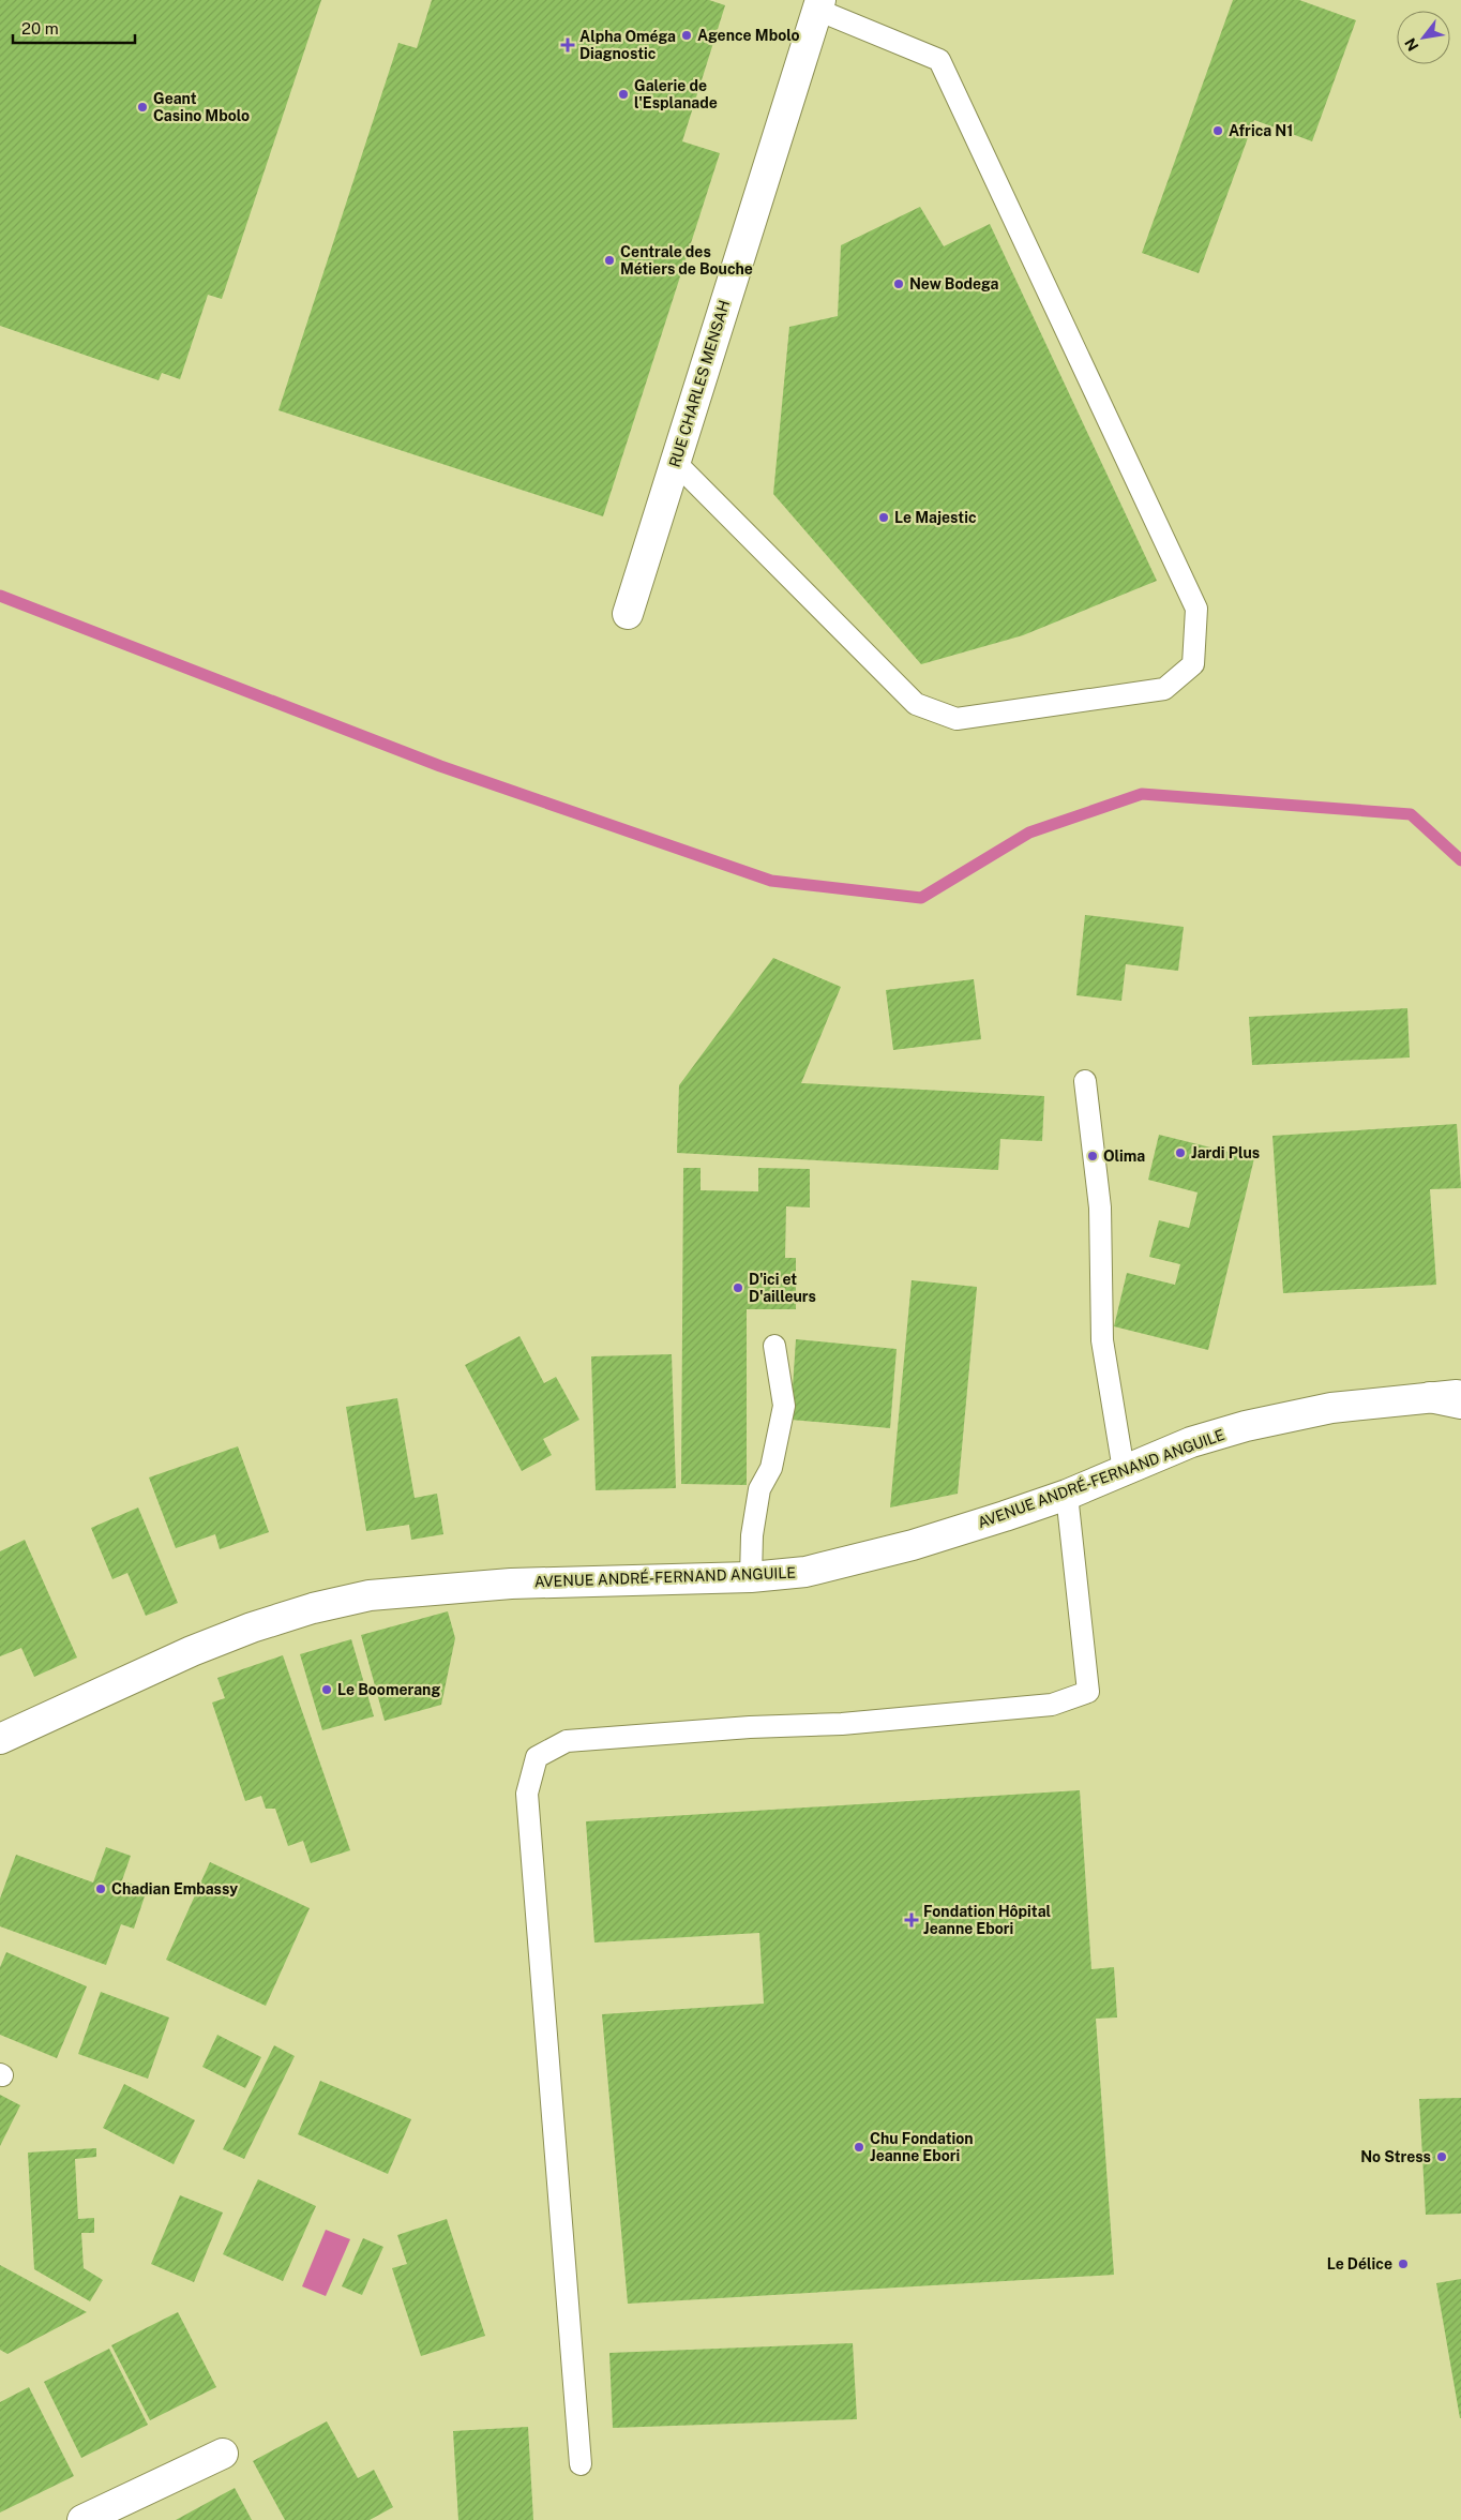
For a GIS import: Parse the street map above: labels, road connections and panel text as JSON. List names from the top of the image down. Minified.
{"streets":{"main road":["RUE CHARLES MENSAH","AVENUE ANDRÉ-FERNAND ANGUILE"]},"places":{"other":["Agence Mbolo","Galerie de l'Esplanade","Geant Casino Mbolo","Africa N1","Centrale des Métiers de Bouche","New Bodega","Le Majestic","Jardi Plus","Olima","D'ici et D'ailleurs","Le Boomerang","Chadian Embassy","Chu Fondation Jeanne Ebori","No Stress","Le Délice"],"health":["Alpha Oméga Diagnostic","Fondation Hôpital Jeanne Ebori"]},"scale_bar":"20 m","north":"bottom left"}
